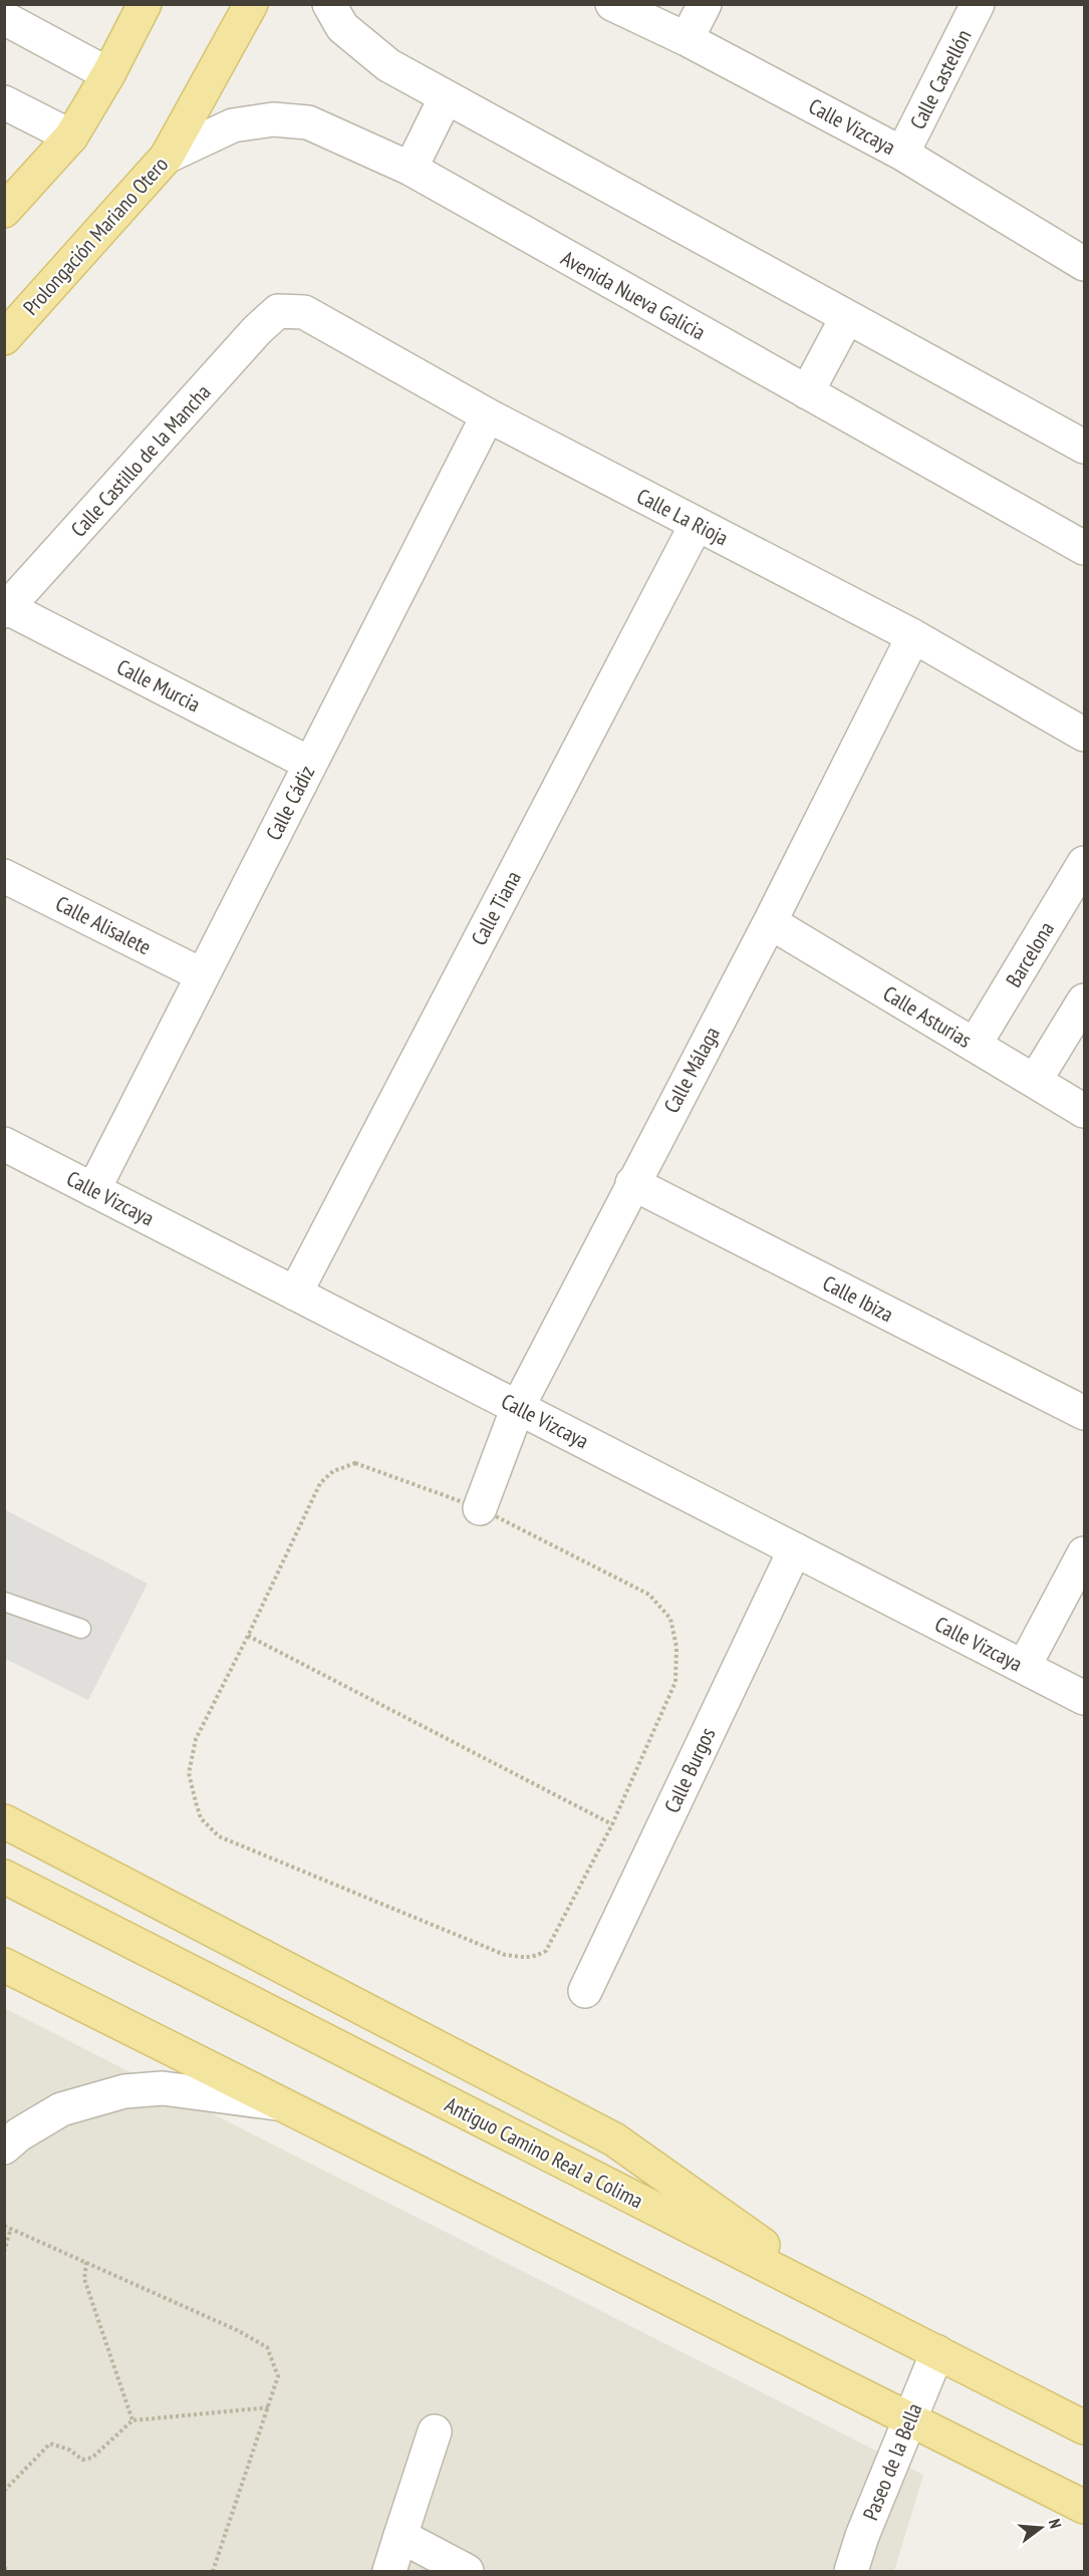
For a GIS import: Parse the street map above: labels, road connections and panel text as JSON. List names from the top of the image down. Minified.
{"streets":{"main road":["Prolongación Mariano Otero","Antiguo Camino Real a Colima"],"street":["Calle Castellón","Calle Vizcaya","Avenida Nueva Galicia","Calle Castillo de la Mancha","Calle La Rioja","Calle Murcia","Calle Cádiz","Calle Tiana","Calle Alisalete","Barcelona","Calle Asturias","Calle Málaga","Calle Ibiza","Calle Burgos","Paseo de la Bella"]},"crossings":[["Calle Castellón","Calle Vizcaya"],["Calle Vizcaya","Calle Cádiz"],["Calle Vizcaya","Calle Tiana"],["Calle Vizcaya","Calle Málaga"],["Calle Vizcaya","Calle Burgos"],["Prolongación Mariano Otero","Avenida Nueva Galicia"],["Calle Castillo de la Mancha","Calle La Rioja"],["Calle Castillo de la Mancha","Calle Murcia"],["Calle La Rioja","Calle Cádiz"],["Calle La Rioja","Calle Tiana"],["Calle La Rioja","Calle Málaga"],["Calle Murcia","Calle Cádiz"],["Calle Cádiz","Calle Alisalete"],["Barcelona","Calle Asturias"],["Calle Asturias","Calle Málaga"],["Calle Málaga","Calle Ibiza"],["Antiguo Camino Real a Colima","Paseo de la Bella"]],"north":"right"}
